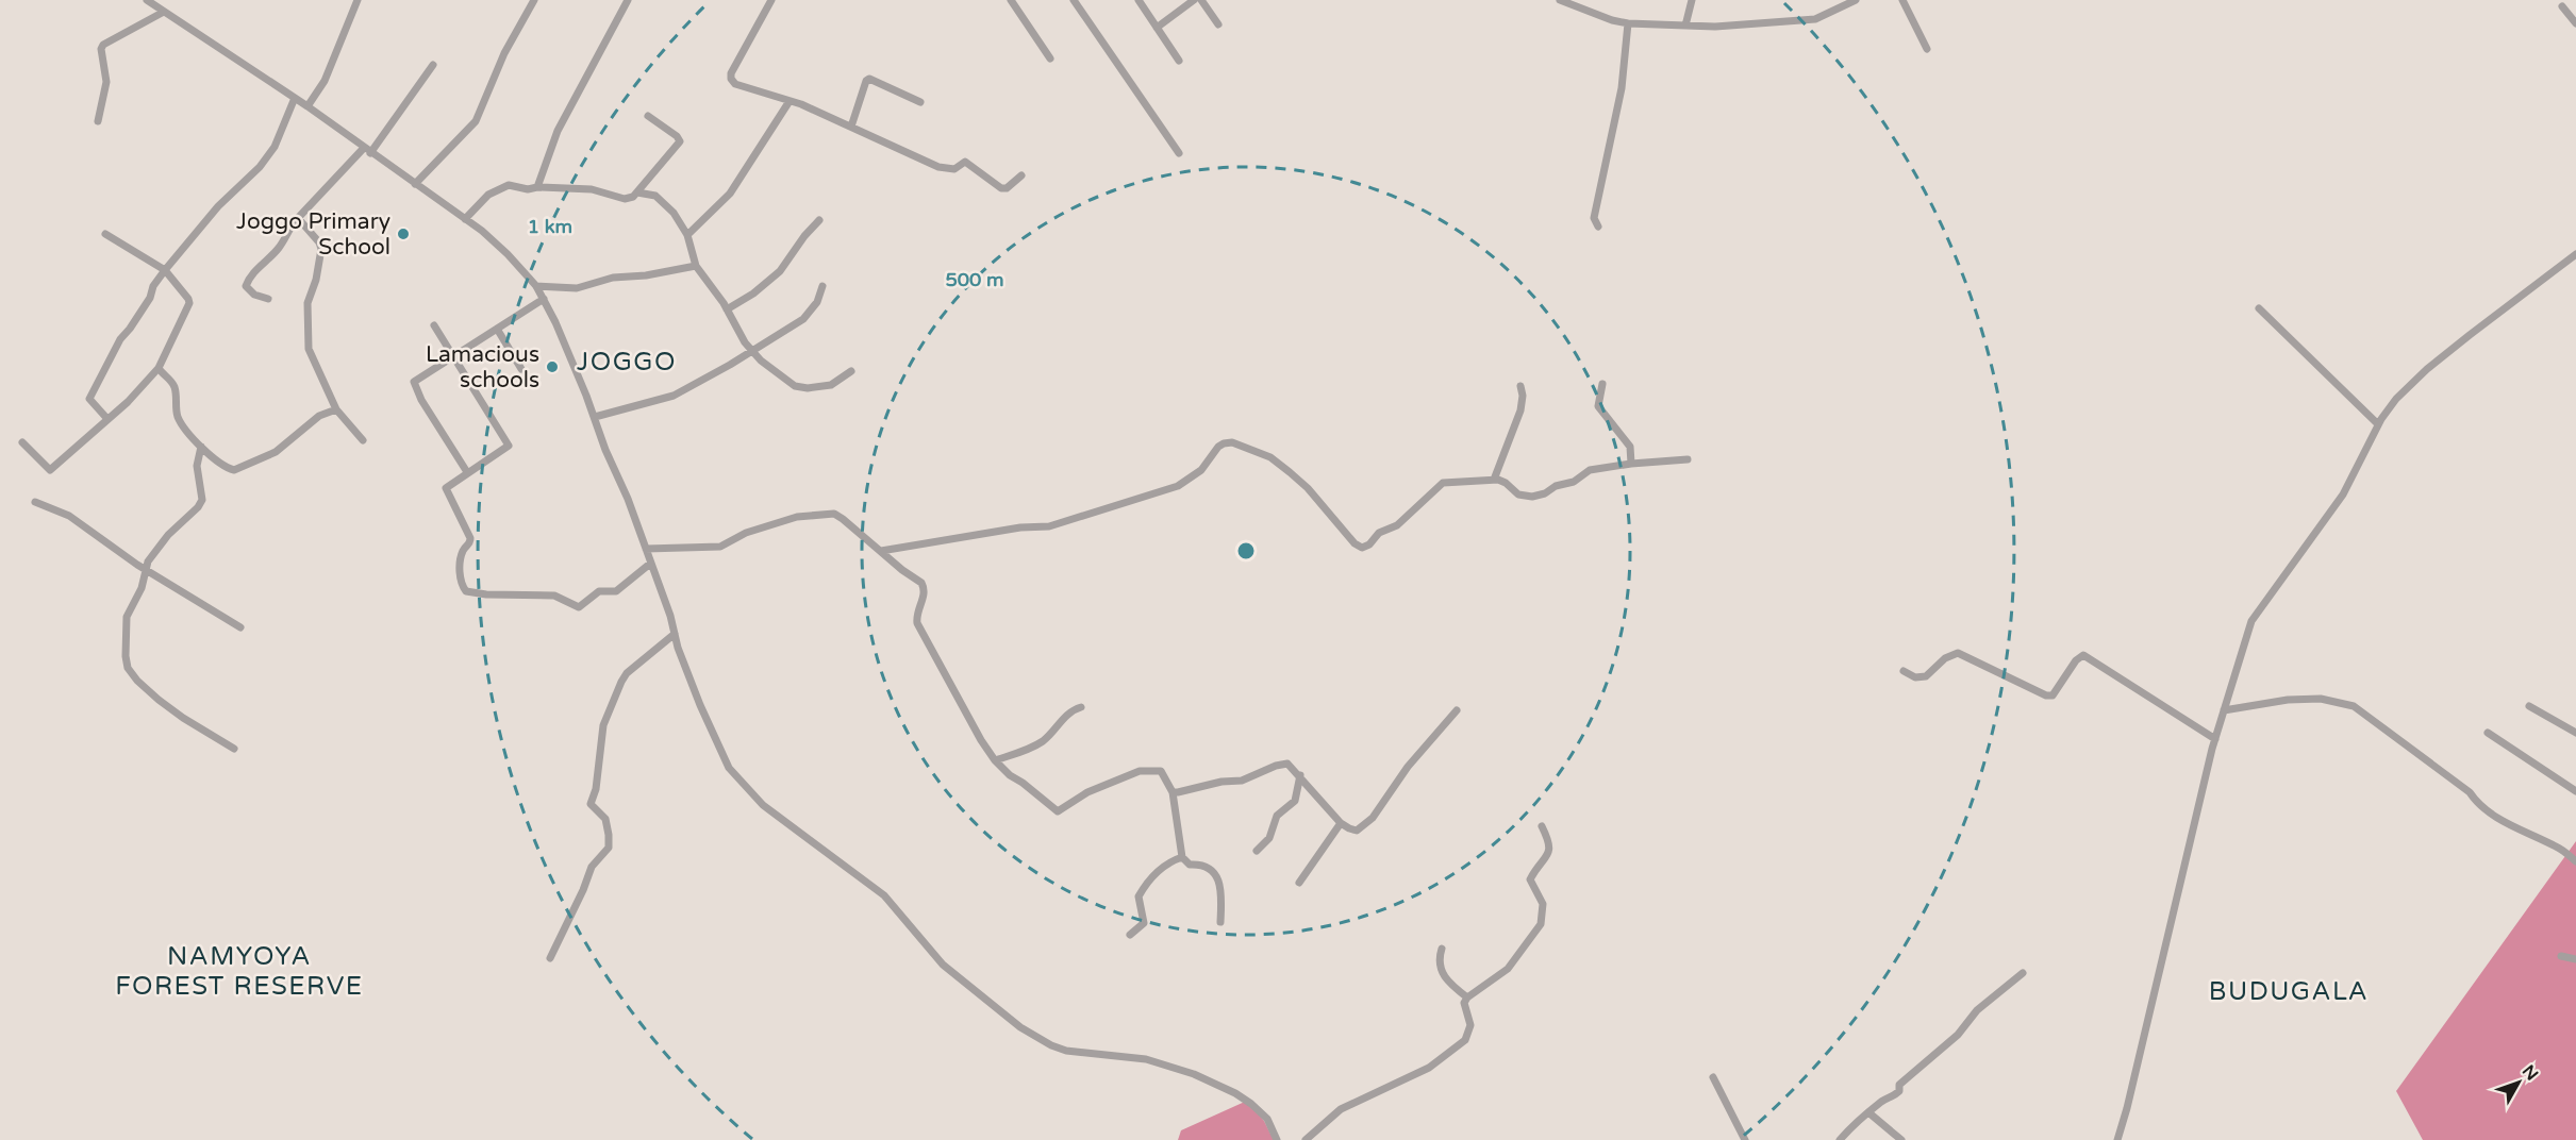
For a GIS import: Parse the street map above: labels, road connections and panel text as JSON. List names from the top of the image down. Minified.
{"districts":["JOGGO","NAMYOYA FOREST RESERVE","BUDUGALA"],"places":["Joggo Primary School","Lamacious schools"],"north":"top right","rings":["1 km","500 m"]}
